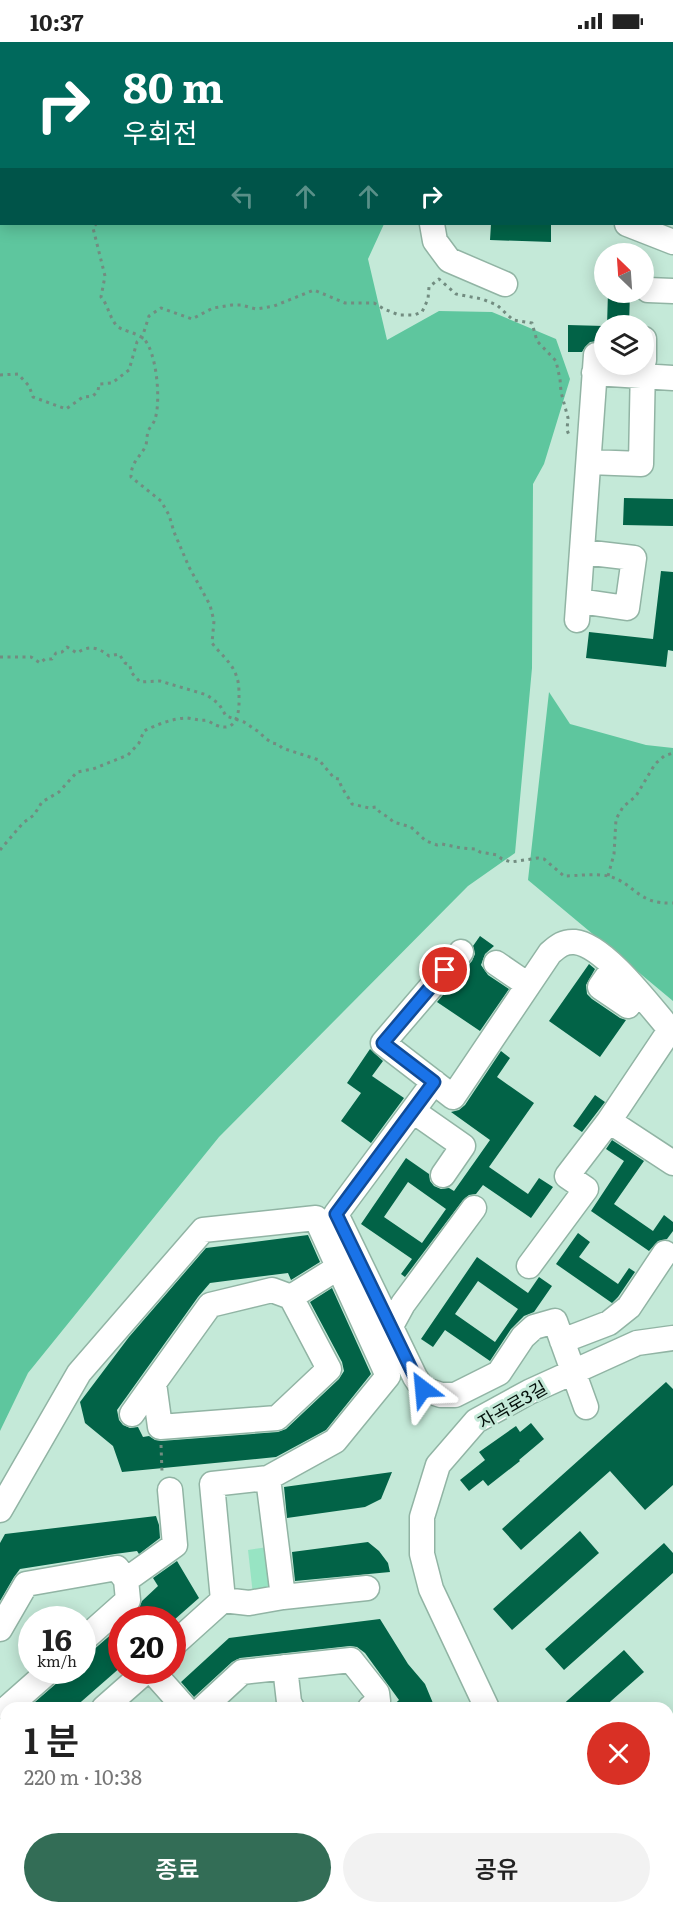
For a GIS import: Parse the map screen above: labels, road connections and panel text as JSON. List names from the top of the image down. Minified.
{"streets":{"street":["자곡로3길"]},"north":"top left","page":{"status":"10:37","turn":["80 m","우회전"],"speed":"16 km/h","limit":"20","heading":["1 분","220 m · 10:38"],"buttons":["종료","공유"]}}
